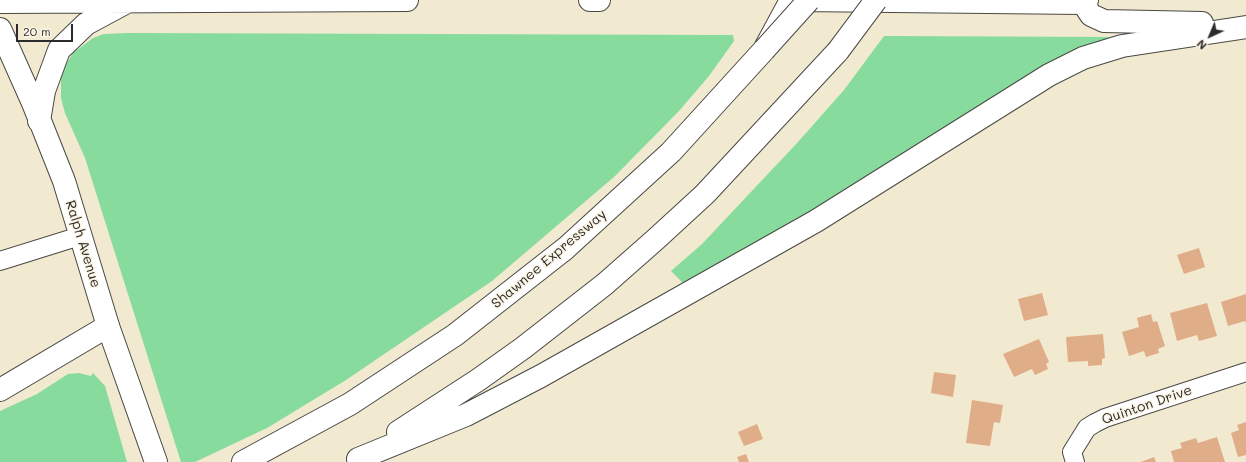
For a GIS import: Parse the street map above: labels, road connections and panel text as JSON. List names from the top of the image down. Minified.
{"streets":{"main road":["Ralph Avenue","Shawnee Expressway"],"street":["Quinton Drive"]},"scale_bar":"20 m","north":"bottom left"}
